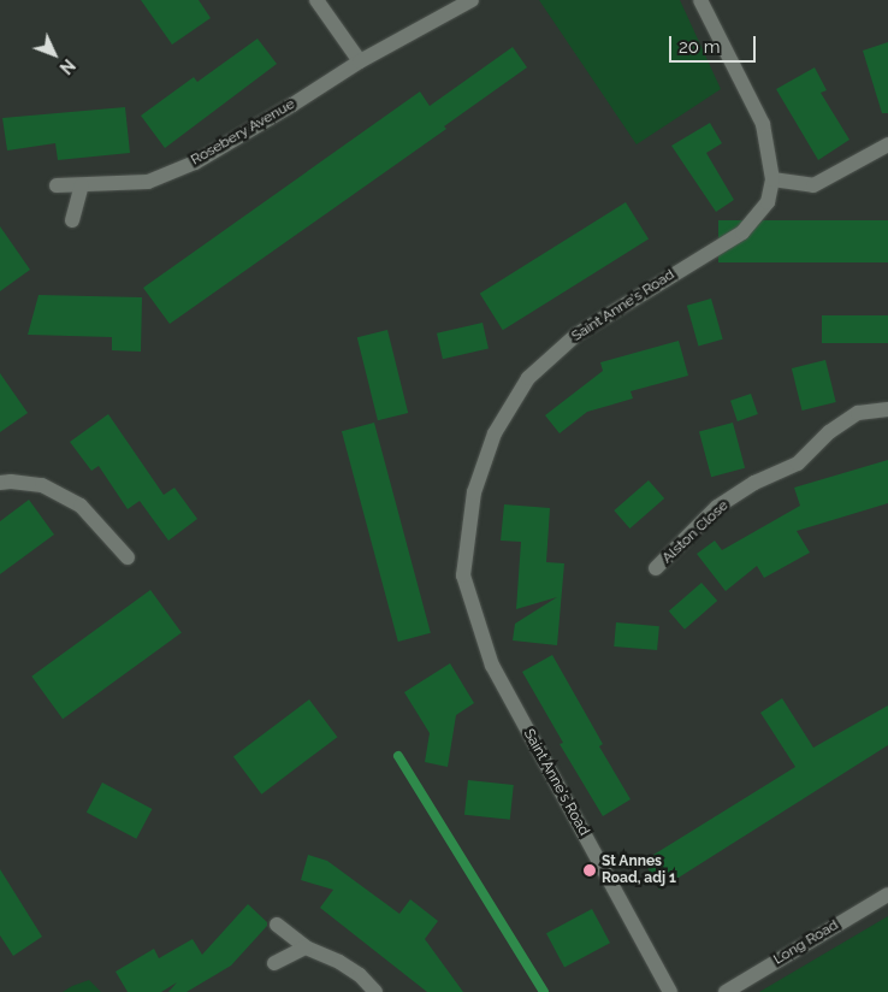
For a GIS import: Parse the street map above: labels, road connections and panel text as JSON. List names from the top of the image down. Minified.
{"streets":{"street":["Rosebery Avenue","Saint Anne's Road","Alston Close","Long Road"]},"places":["St Annes Road, adj 1"],"scale_bar":"20 m","north":"bottom right"}
